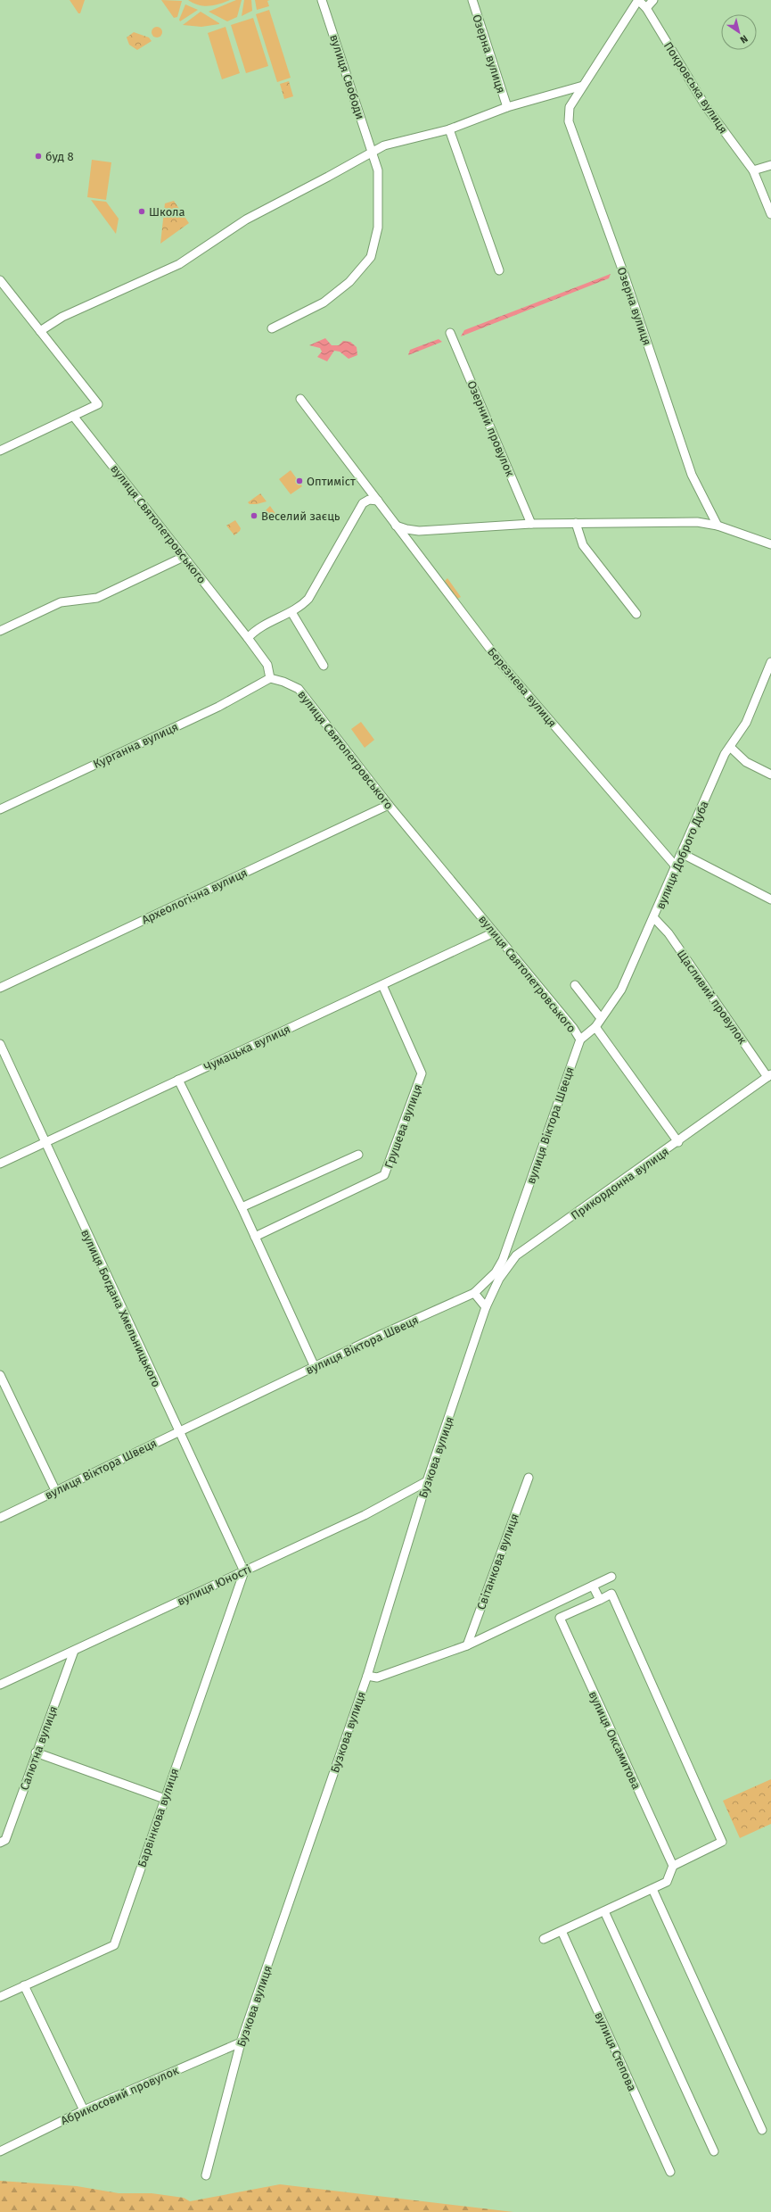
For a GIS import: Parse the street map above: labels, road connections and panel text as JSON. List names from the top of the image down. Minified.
{"streets":{"street":["Озерна вулиця","вулиця Свободи","Покровська вулиця","Озерний провулок","вулиця Святопетровського","Березнева вулиця","Курганна вулиця","вулиця Доброго Дуба","Археологічна вулиця","Щасливий провулок","Чумацька вулиця","вулиця Віктора Швеця","Грушева вулиця","Прикордонна вулиця","вулиця Богдана Хмельницького","Бузкова вулиця","Світанкова вулиця","вулиця Юності","вулиця Оксамитова","Салютна вулиця","Барвінкова вулиця","вулиця Степова","Абрикосовий провулок"]},"crossings":[["Озерна вулиця","вулиця Свободи"],["Озерна вулиця","Покровська вулиця"],["вулиця Святопетровського","Курганна вулиця"],["вулиця Святопетровського","вулиця Доброго Дуба"],["вулиця Святопетровського","Археологічна вулиця"],["вулиця Святопетровського","Чумацька вулиця"],["вулиця Святопетровського","вулиця Віктора Швеця"],["Березнева вулиця","вулиця Доброго Дуба"],["вулиця Доброго Дуба","Щасливий провулок"],["вулиця Доброго Дуба","вулиця Віктора Швеця"],["Щасливий провулок","Прикордонна вулиця"],["Чумацька вулиця","Грушева вулиця"],["Чумацька вулиця","вулиця Богдана Хмельницького"],["вулиця Віктора Швеця","вулиця Богдана Хмельницького"],["Прикордонна вулиця","Бузкова вулиця"],["вулиця Богдана Хмельницького","вулиця Юності"],["вулиця Богдана Хмельницького","Барвінкова вулиця"],["Бузкова вулиця","вулиця Юності"],["Бузкова вулиця","Абрикосовий провулок"],["вулиця Юності","Салютна вулиця"],["вулиця Юності","Барвінкова вулиця"]],"places":["буд 8","Школа","Оптиміст","Веселий заєць"],"north":"bottom right"}
